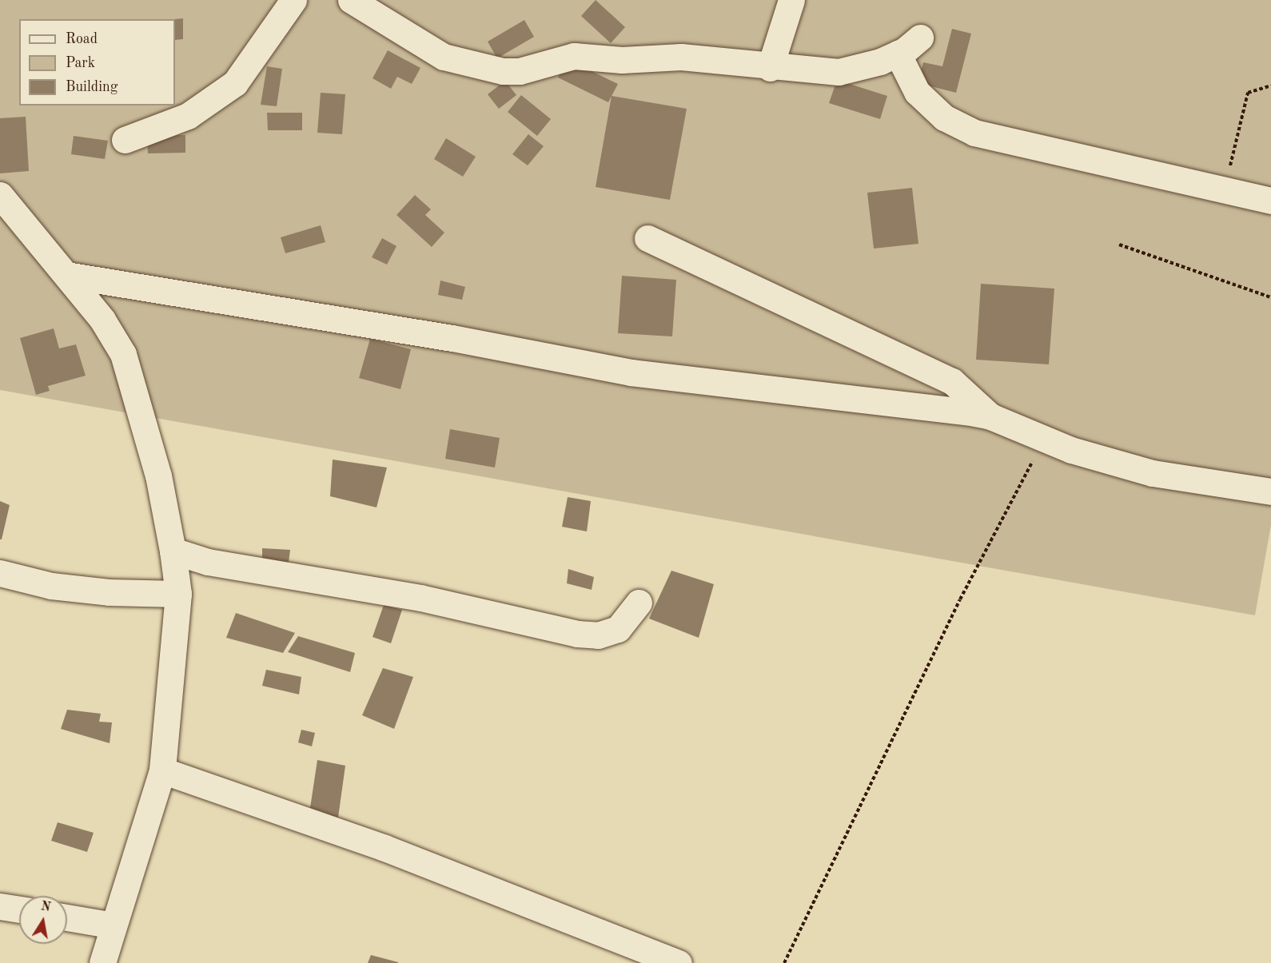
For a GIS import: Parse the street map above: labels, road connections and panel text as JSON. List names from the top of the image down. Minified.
{"legend":["Road","Park","Building"],"north":"top"}
